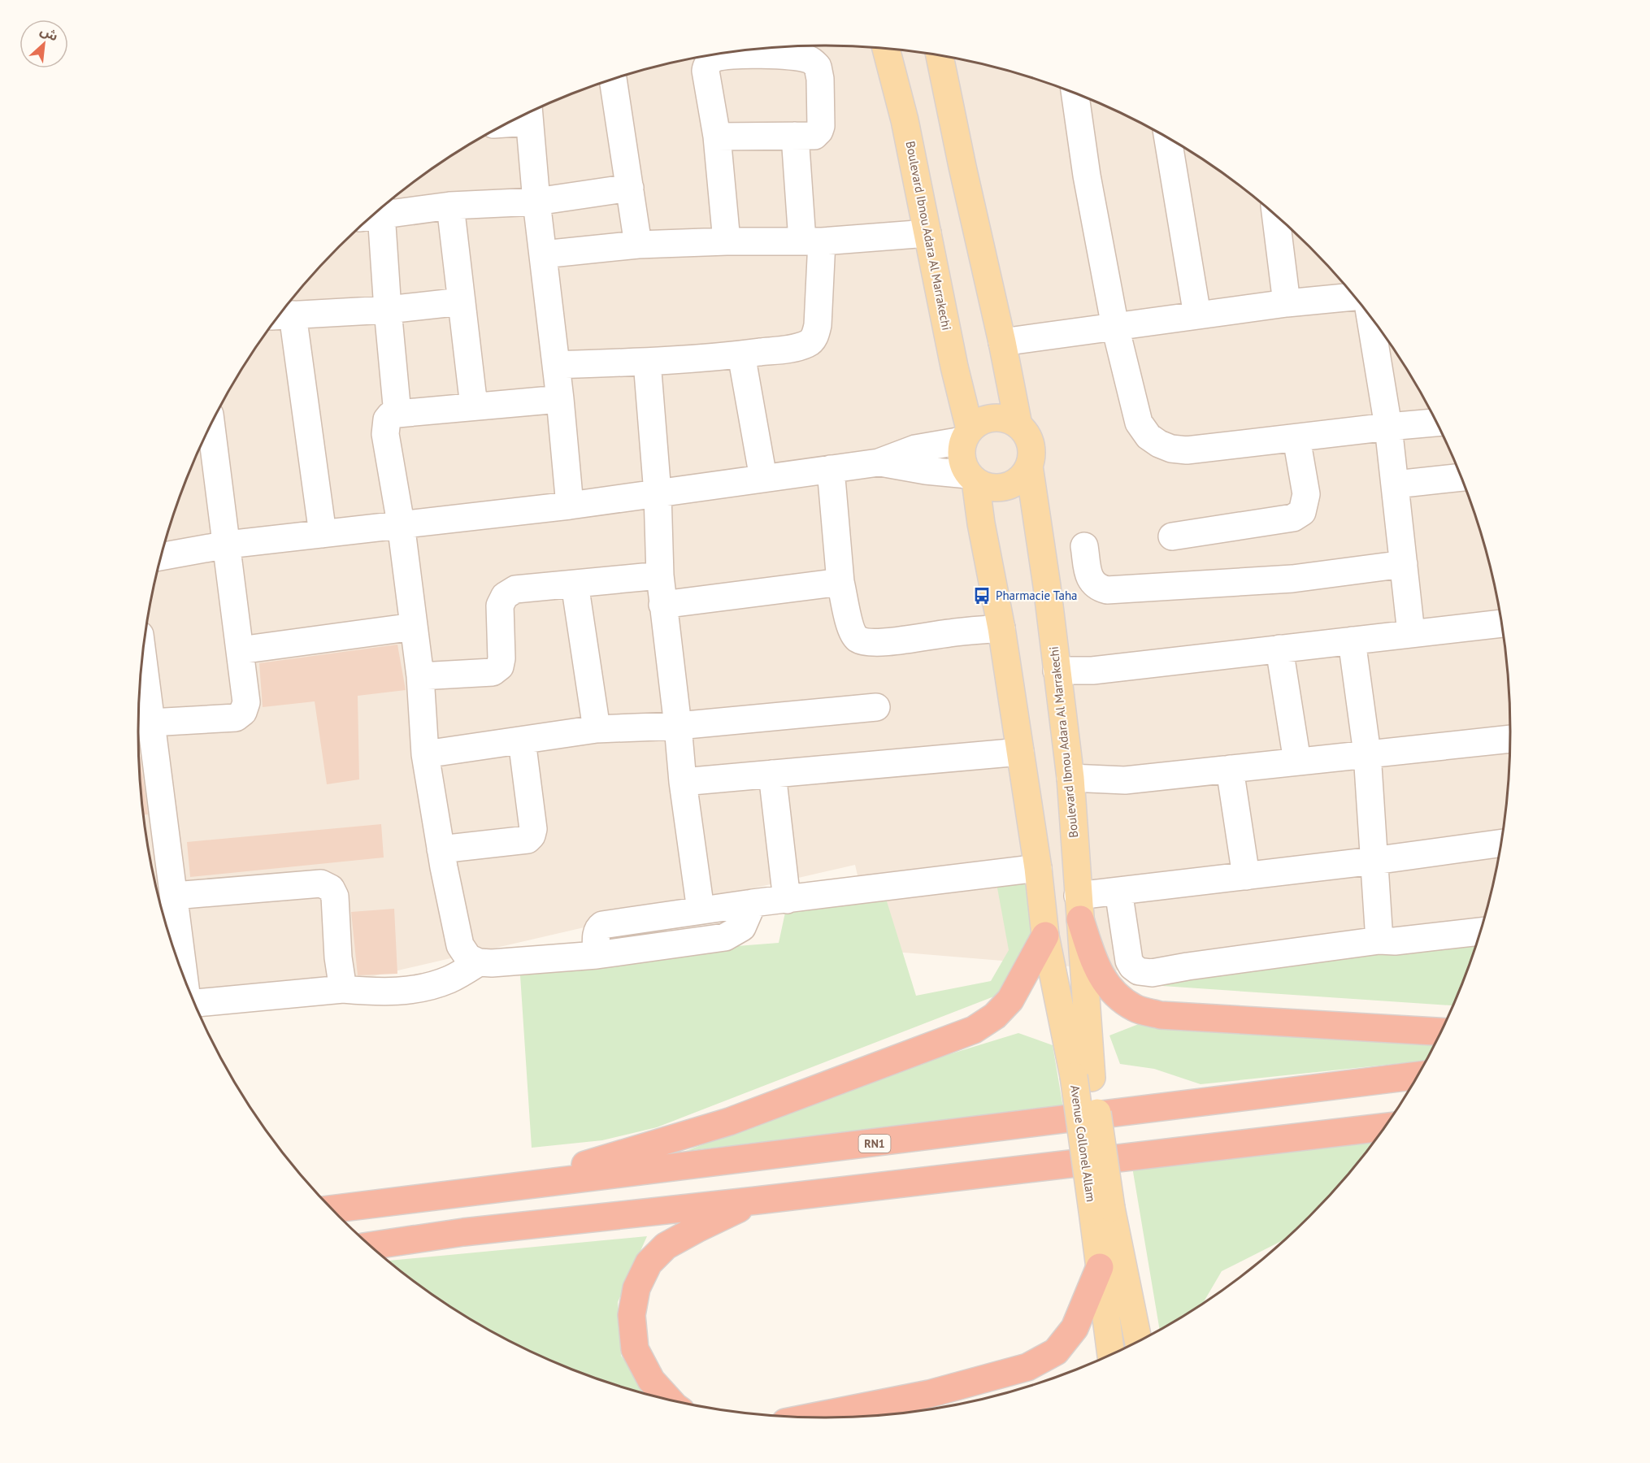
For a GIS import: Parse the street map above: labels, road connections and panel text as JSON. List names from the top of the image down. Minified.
{"streets":{"highway":["RN1"],"main road":["Boulevard Ibnou Adara Al Marrakechi","Avenue Collonel Allam"]},"crossings":[["Boulevard Ibnou Adara Al Marrakechi","Avenue Collonel Allam"]],"places":{"bus stop":["Pharmacie Taha"]},"north":"top right"}
